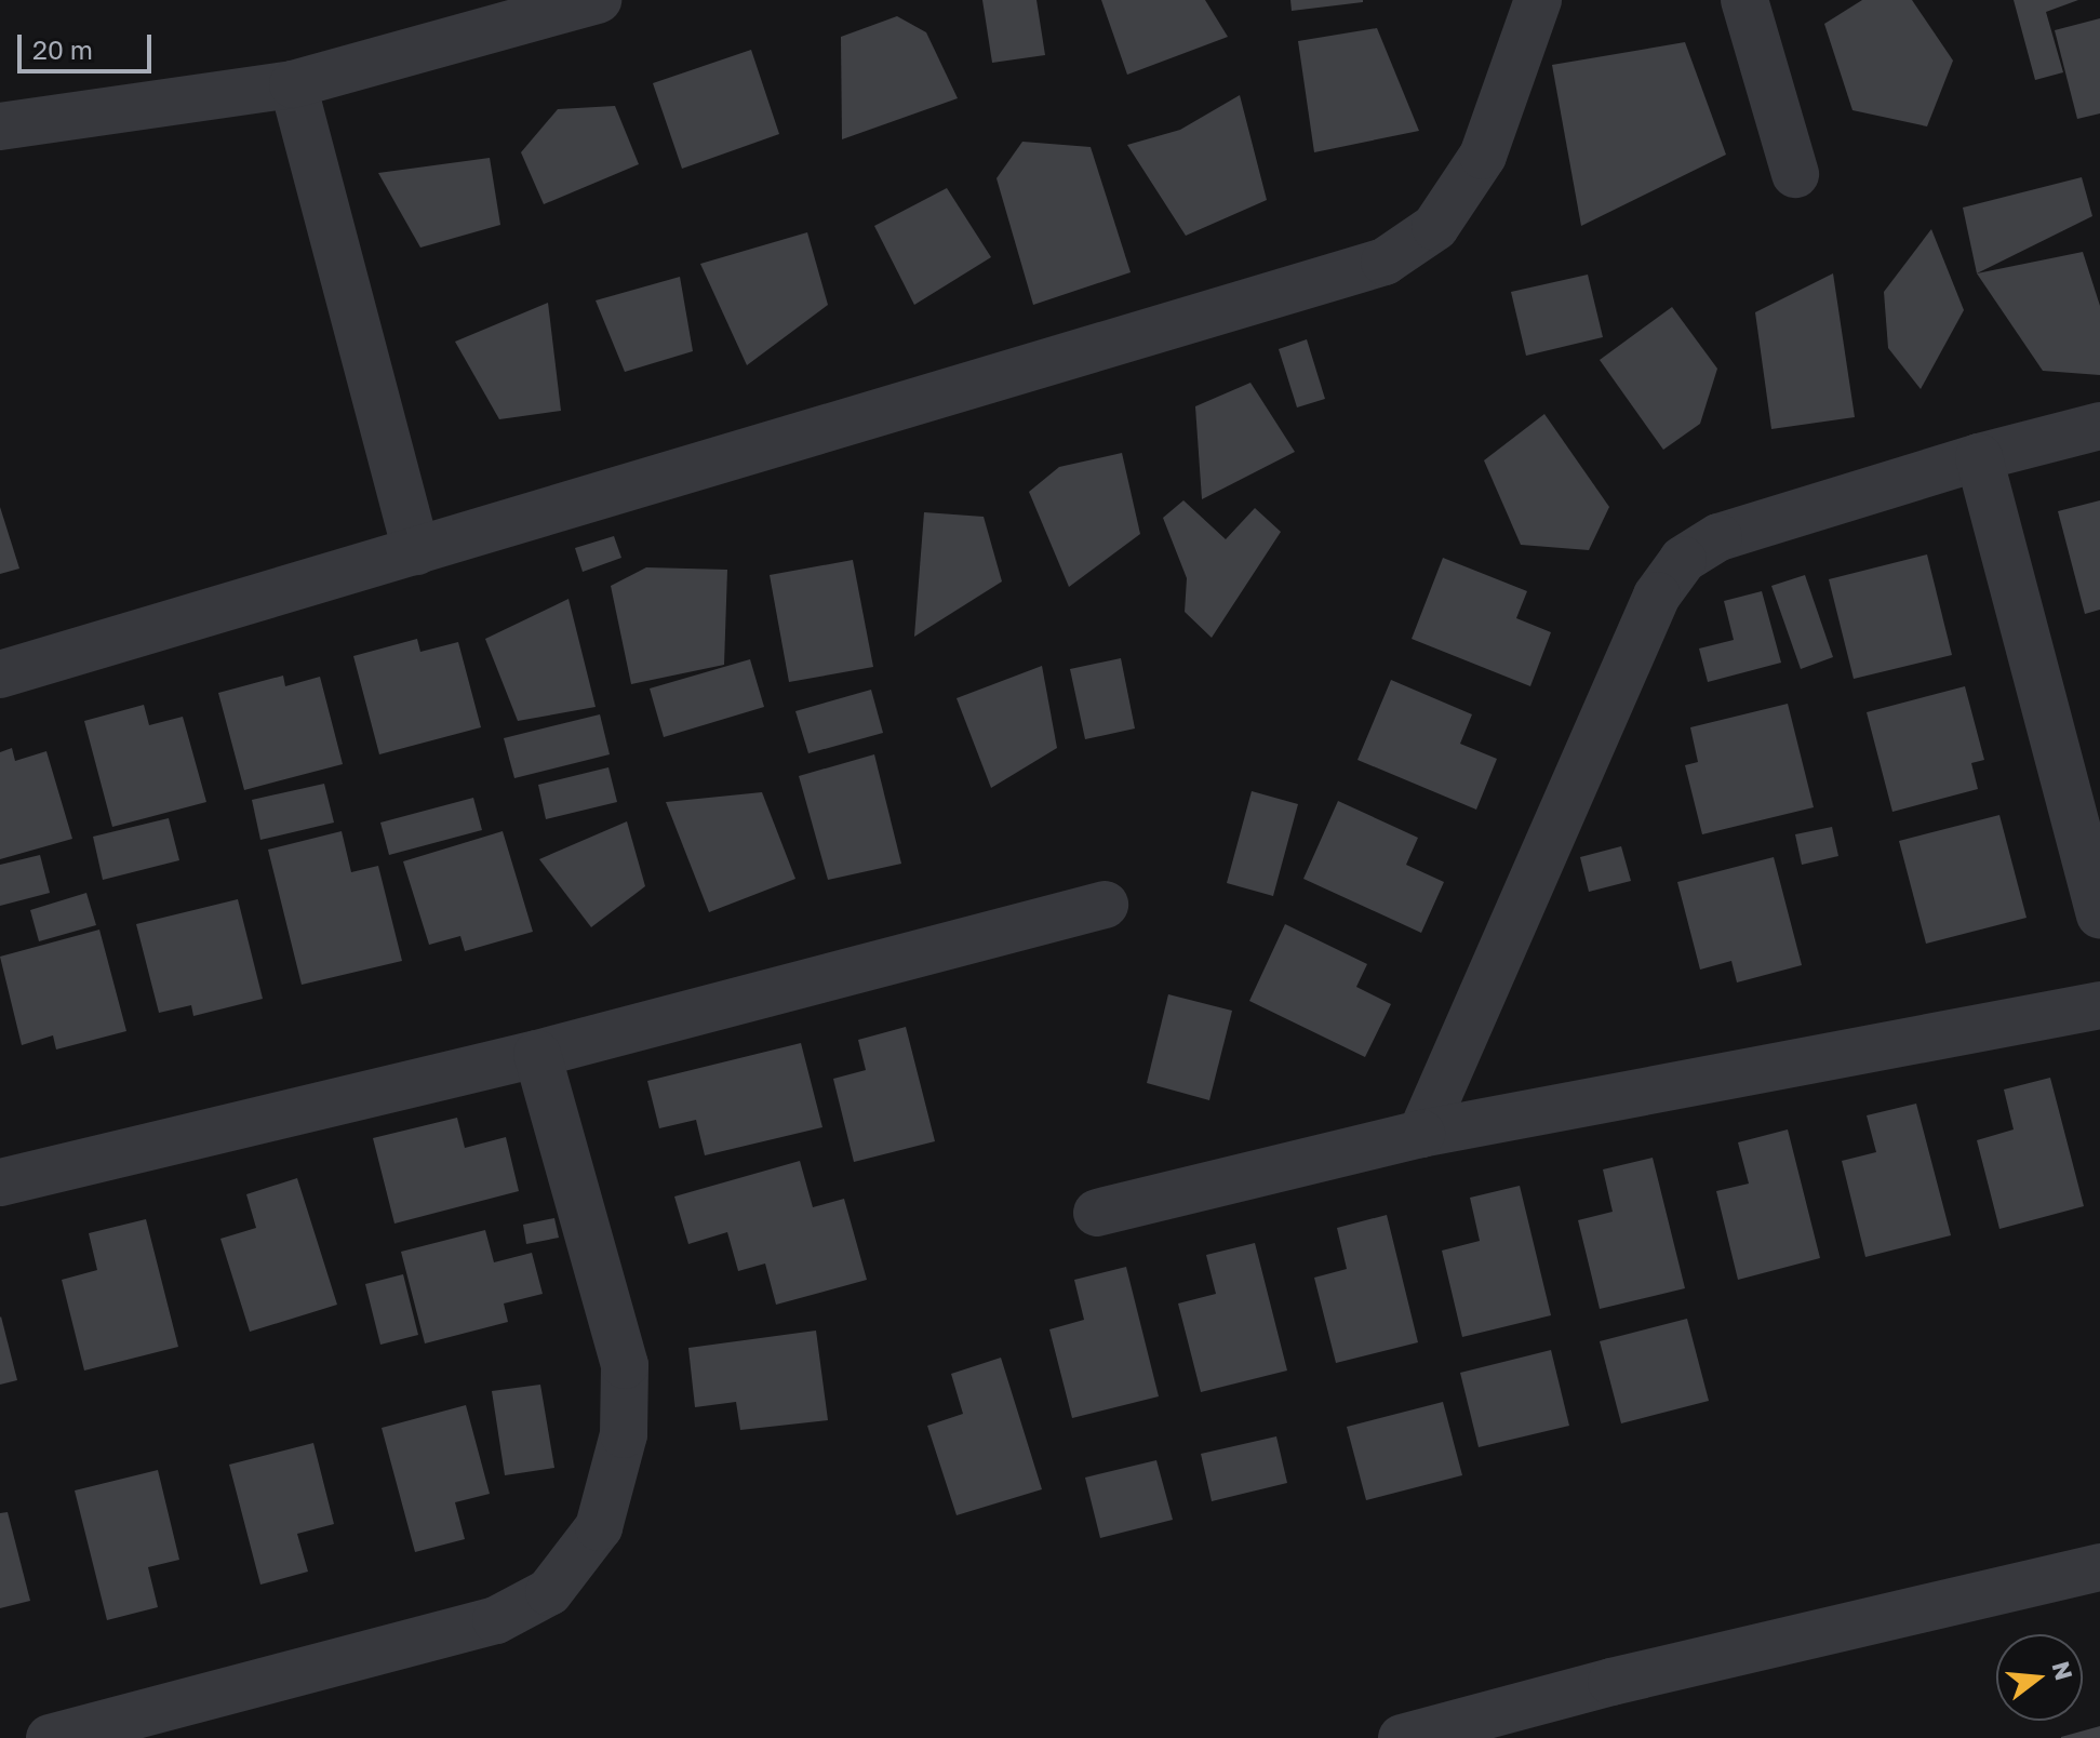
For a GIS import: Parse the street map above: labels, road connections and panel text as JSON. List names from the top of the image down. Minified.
{"scale_bar":"20 m","north":"right"}
